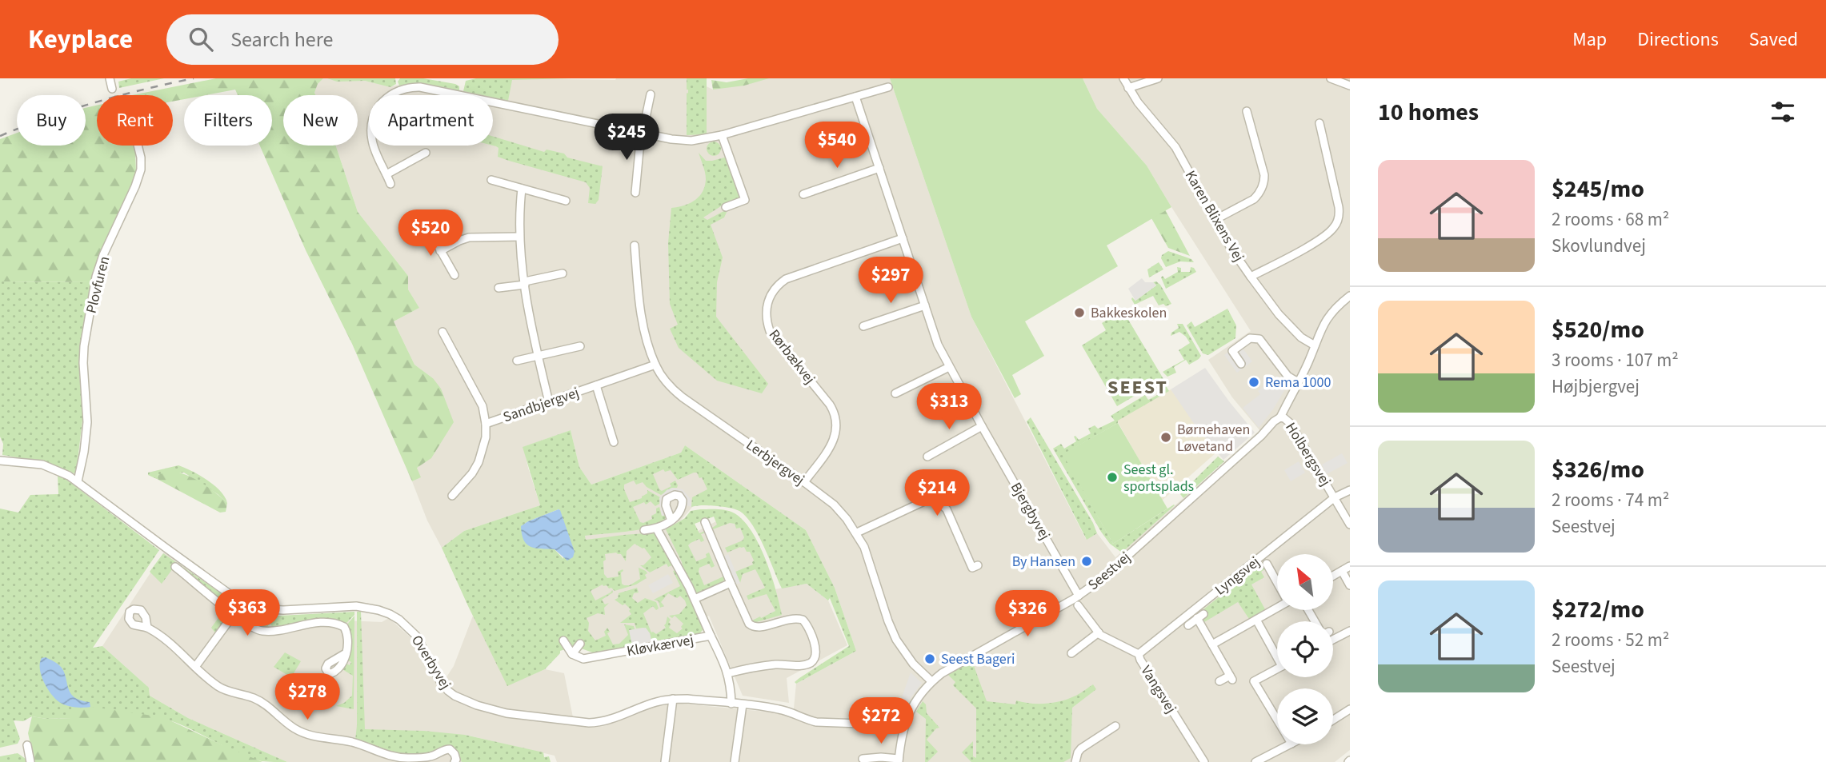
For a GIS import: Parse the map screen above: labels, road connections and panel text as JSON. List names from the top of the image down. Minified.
{"streets":{"street":["Karen Blixens Vej","Plovfuren","Rørbækvej","Sandbjergvej","Holbergsvej","Lerbjergvej","Bjergbyvej","Seestvej","Lyngsvej","Kløvkærvej","Overbyvej","Vangsvej"]},"crossings":[["Karen Blixens Vej","Seestvej"],["Plovfuren","Overbyvej"],["Rørbækvej","Lerbjergvej"],["Rørbækvej","Bjergbyvej"],["Sandbjergvej","Lerbjergvej"],["Holbergsvej","Seestvej"],["Holbergsvej","Lyngsvej"],["Lerbjergvej","Seestvej"],["Bjergbyvej","Seestvej"],["Seestvej","Overbyvej"],["Lyngsvej","Vangsvej"],["Kløvkærvej","Overbyvej"]],"districts":["SEEST"],"places":["Bakkeskolen","Rema 1000","Børnehaven Løvetand","Seest gl. sportsplads","By Hansen","Seest Bageri"],"north":"top left","page":{"header":"Keyplace","search":"Search here","nav":["Map","Directions","Saved"],"heading":"10 homes","chip":["Buy","Rent","Filters","New","Apartment"],"price":["$245","$540","$520","$297","$313","$214","$363","$326","$278","$272"],"list":[{"name":"$245/mo","note":"2 rooms · 68 m² · Skovlundvej"},{"name":"$520/mo","note":"3 rooms · 107 m² · Højbjergvej"},{"name":"$326/mo","note":"2 rooms · 74 m² · Seestvej"},{"name":"$272/mo","note":"2 rooms · 52 m² · Seestvej"}]}}
